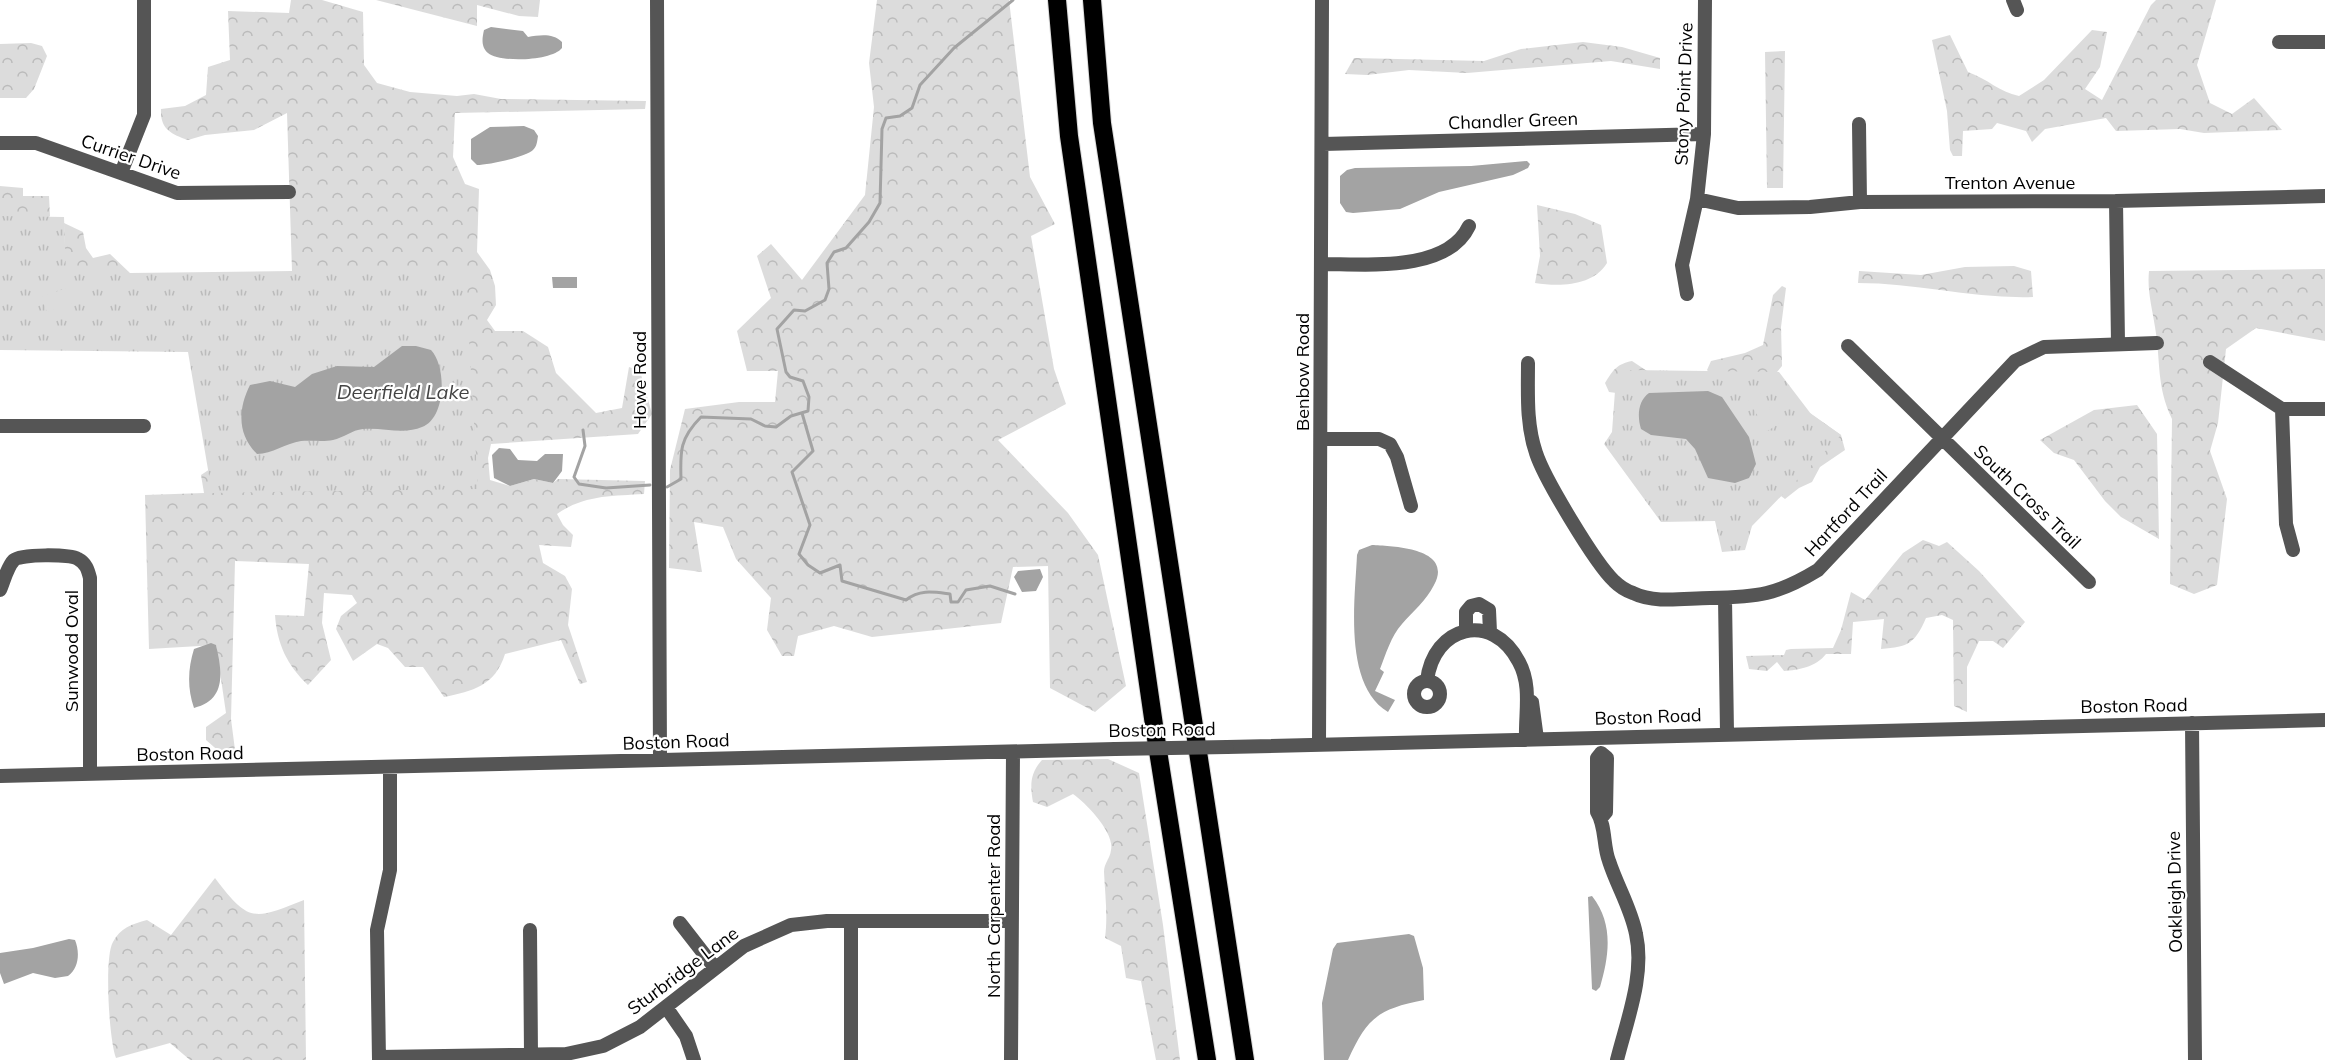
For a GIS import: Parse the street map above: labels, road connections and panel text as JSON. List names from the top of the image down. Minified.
{"streets":{"street":["Stony Point Drive","Chandler Green","Currier Drive","Trenton Avenue","Benbow Road","Howe Road","South Cross Trail","Hartford Trail","Sunwood Oval","Boston Road","Oakleigh Drive","North Carpenter Road","Sturbridge Lane"]},"crossings":[["Stony Point Drive","Chandler Green"],["Stony Point Drive","Trenton Avenue"],["Chandler Green","Benbow Road"],["Benbow Road","Boston Road"],["Howe Road","Boston Road"],["South Cross Trail","Hartford Trail"],["Sunwood Oval","Boston Road"],["Boston Road","Oakleigh Drive"],["Boston Road","North Carpenter Road"],["North Carpenter Road","Sturbridge Lane"]],"water":["Deerfield Lake"]}
